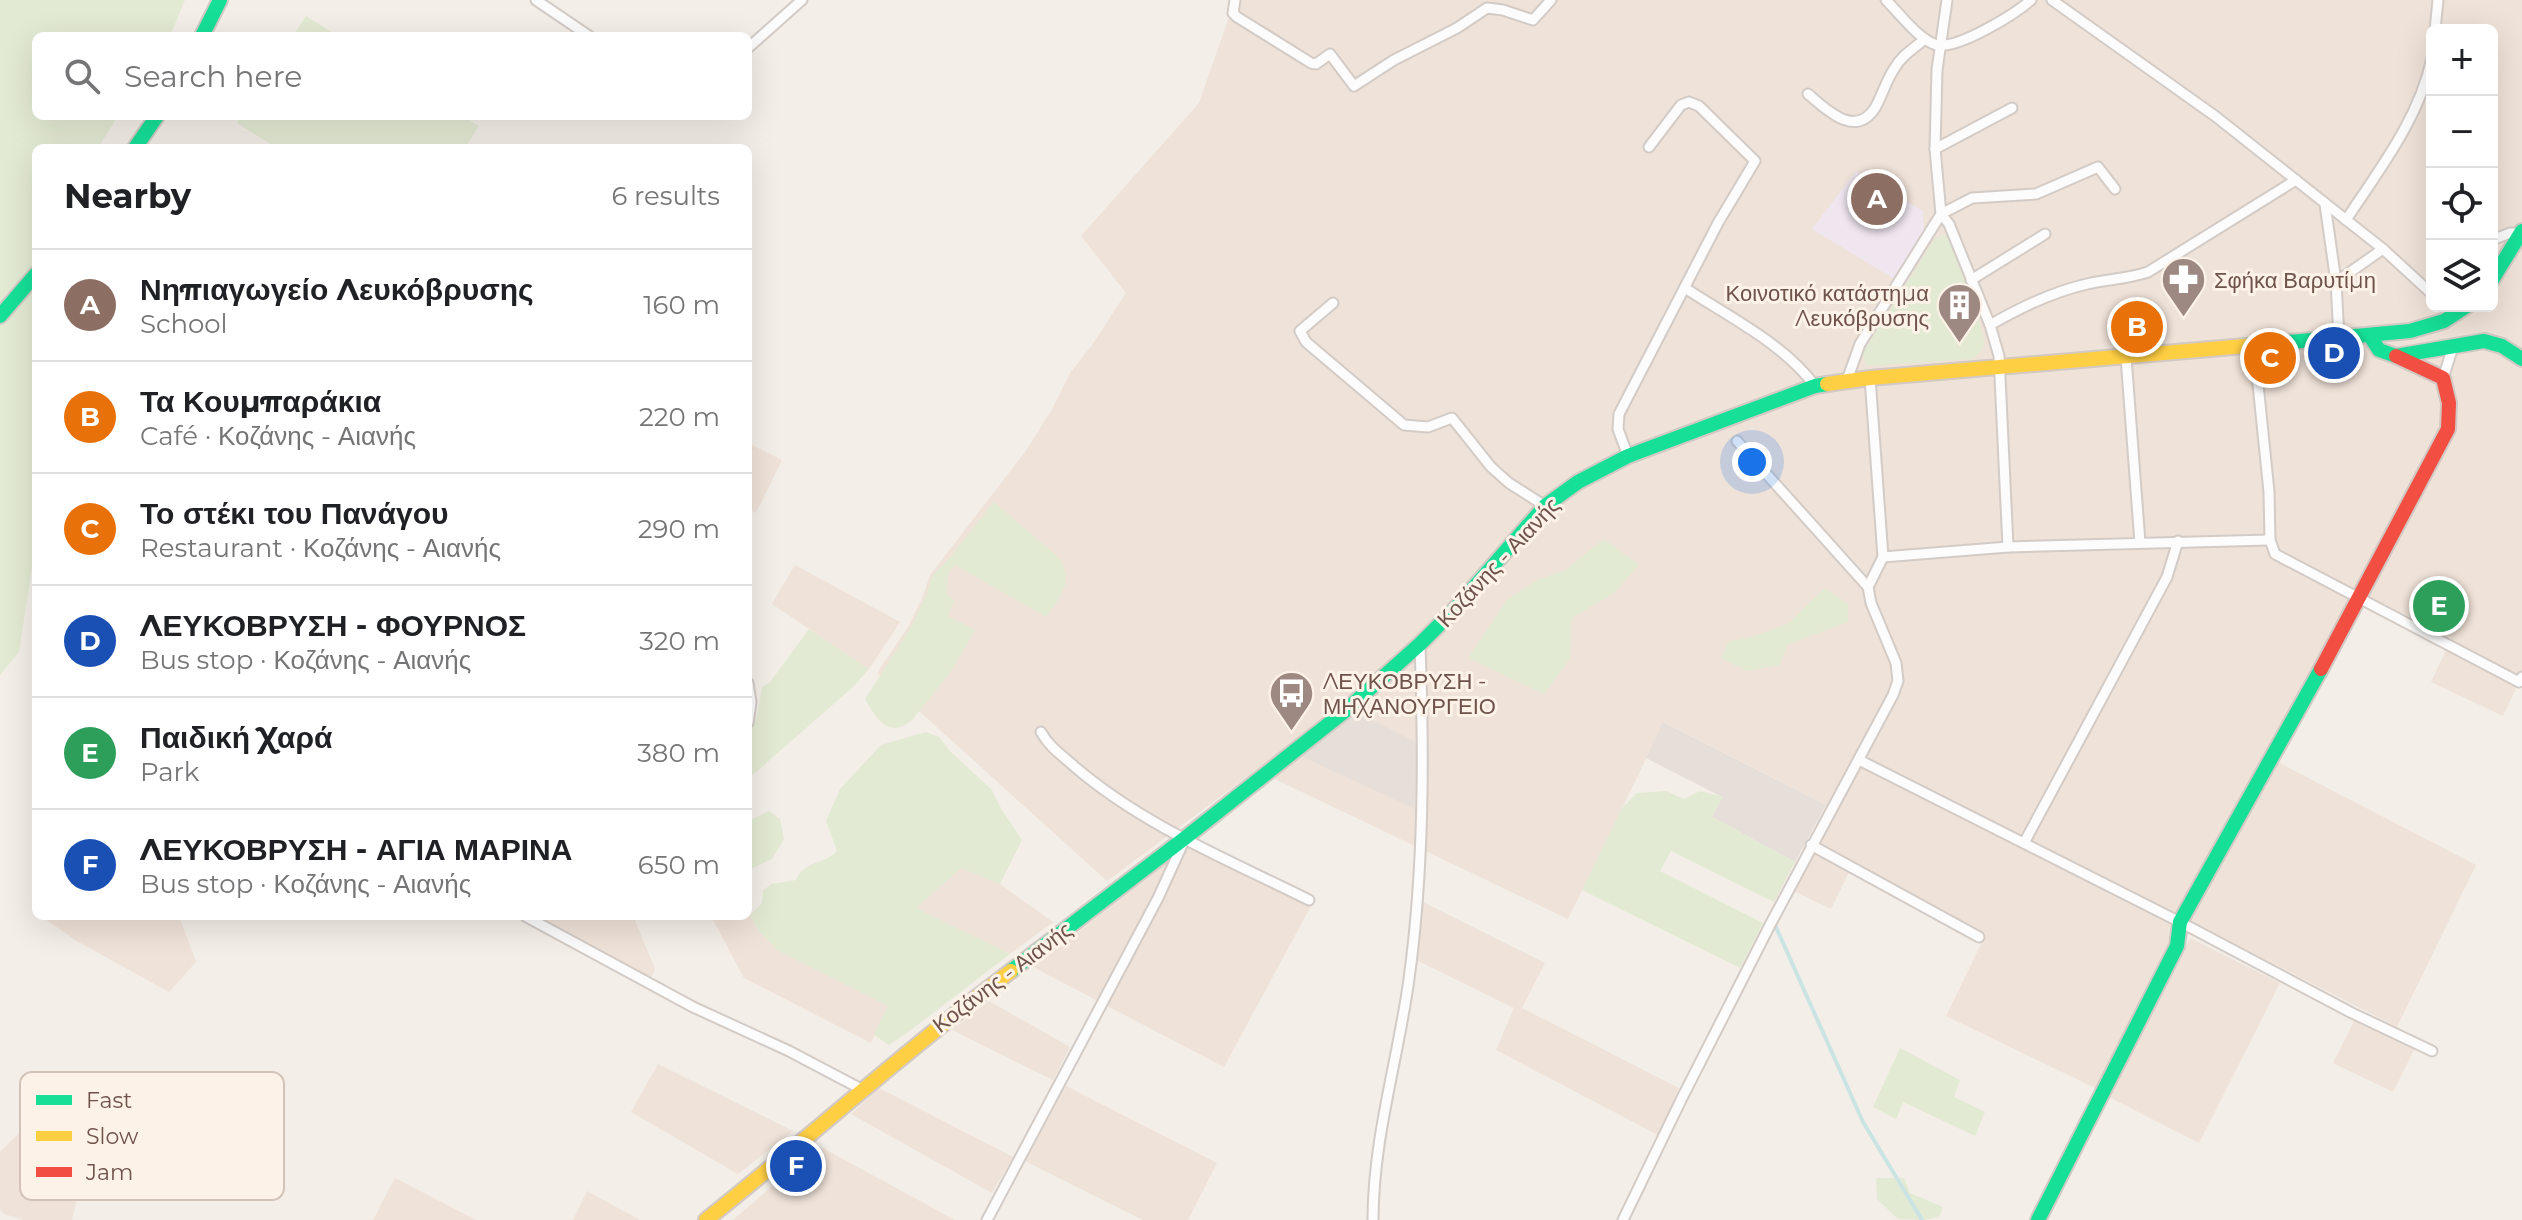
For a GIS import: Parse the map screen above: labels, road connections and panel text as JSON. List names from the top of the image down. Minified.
{"streets":{"main road":["Κοζάνης - Αιανής"]},"places":{"pharmacy":["Σφήκα Βαρυτίμη"],"building":["Κοινοτικό κατάστημα Λευκόβρυσης"],"bus stop":["ΛΕΥΚΟΒΡΥΣΗ - ΜΗΧΑΝΟΥΡΓΕΙΟ"]},"legend":["Fast","Slow","Jam"],"page":{"map_buttons":["+","−"],"search":"Search here","heading":["Nearby","6 results"],"pins":["A","B","D","C","E","F"],"list":[{"mark":"A","name":"Νηπιαγωγείο Λευκόβρυσης","note":"School","value":"160 m"},{"mark":"B","name":"Τα Κουμπαράκια","note":"Café · Κοζάνης - Αιανής","value":"220 m"},{"mark":"C","name":"Το στέκι του Πανάγου","note":"Restaurant · Κοζάνης - Αιανής","value":"290 m"},{"mark":"D","name":"ΛΕΥΚΟΒΡΥΣΗ - ΦΟΥΡΝΟΣ","note":"Bus stop · Κοζάνης - Αιανής","value":"320 m"},{"mark":"E","name":"Παιδική Χαρά","note":"Park","value":"380 m"},{"mark":"F","name":"ΛΕΥΚΟΒΡΥΣΗ - ΑΓΙΑ ΜΑΡΙΝΑ","note":"Bus stop · Κοζάνης - Αιανής","value":"650 m"}]}}
